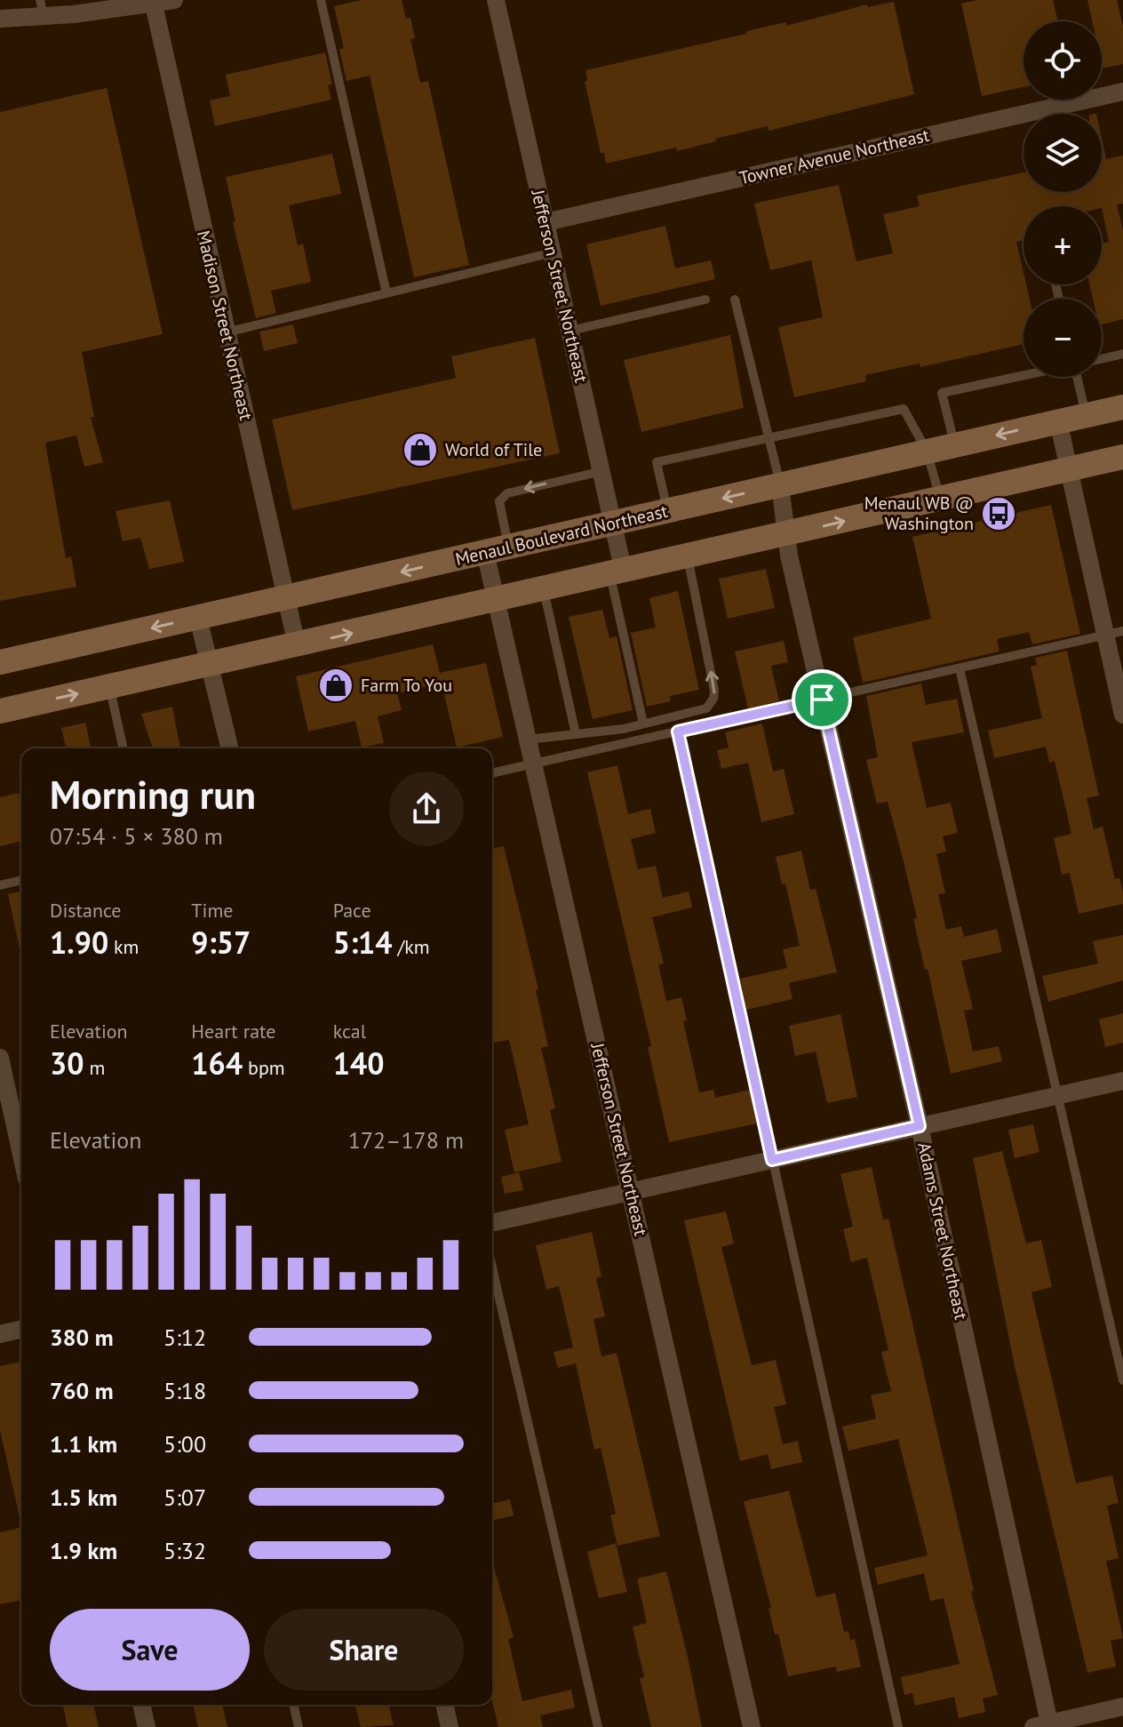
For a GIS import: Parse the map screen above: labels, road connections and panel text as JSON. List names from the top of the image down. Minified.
{"streets":{"main road":["Menaul Boulevard Northeast"],"street":["Towner Avenue Northeast","Jefferson Street Northeast","Madison Street Northeast","Adams Street Northeast"]},"crossings":[["Towner Avenue Northeast","Jefferson Street Northeast"],["Jefferson Street Northeast","Menaul Boulevard Northeast"],["Madison Street Northeast","Menaul Boulevard Northeast"],["Menaul Boulevard Northeast","Adams Street Northeast"]],"places":{"shop":["World of Tile","Farm To You"],"bus stop":["Menaul WB @ Washington"]},"page":{"map_buttons":["+","−"],"heading":["Morning run","07:54 · 5 × 380 m"],"stats":[["Distance","1.90 km"],["Time","9:57"],["Pace","5:14 /km"],["Elevation","30 m"],["Heart rate","164 bpm"],["kcal","140"]],"chart":["Elevation","172–178 m"],"list":[{"name":"380 m","note":"5:12"},{"name":"760 m","note":"5:18"},{"name":"1.1 km","note":"5:00"},{"name":"1.5 km","note":"5:07"},{"name":"1.9 km","note":"5:32"}],"buttons":["Save","Share"]}}
